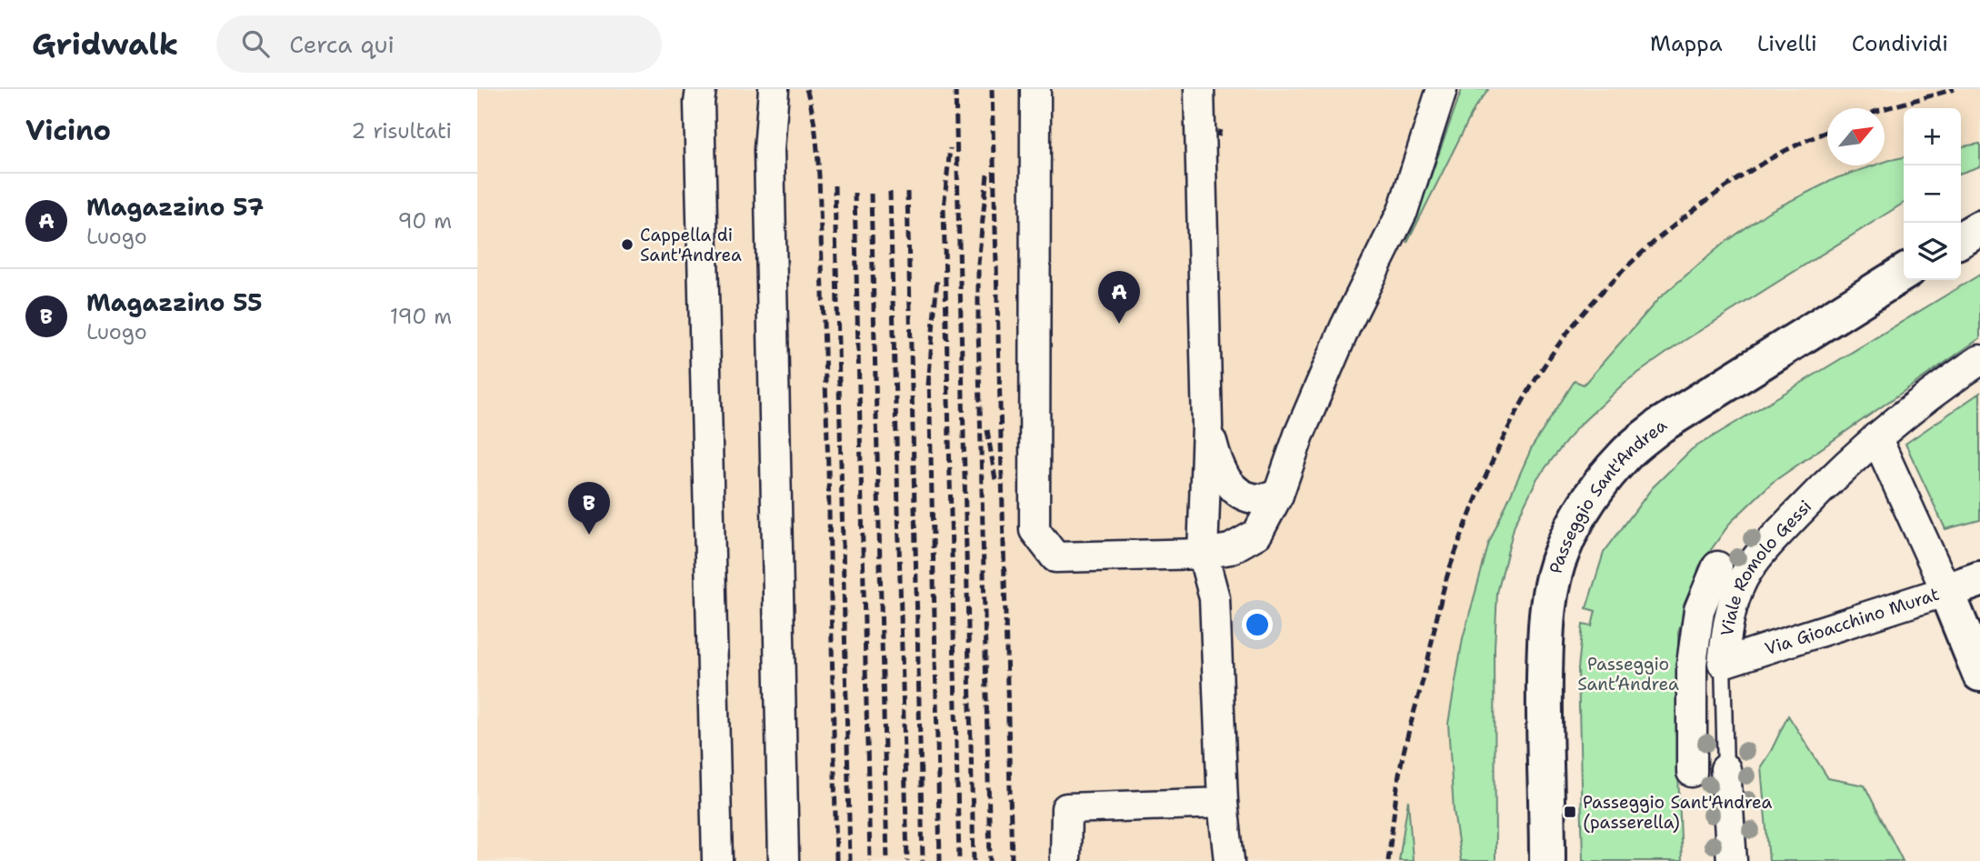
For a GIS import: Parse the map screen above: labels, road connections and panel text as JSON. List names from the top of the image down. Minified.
{"streets":{"main road":["Passeggio Sant'Andrea","Via Gioacchino Murat"],"street":["Viale Romolo Gessi"]},"crossings":[["Viale Romolo Gessi","Via Gioacchino Murat"]],"parks":["Passeggio Sant’Andrea"],"places":{"other":["Cappella di Sant'Andrea"],"transit":["Passeggio Sant'Andrea (passerella)"]},"north":"top right","page":{"header":"Gridwalk","search":"Cerca qui","nav":["Mappa","Livelli","Condividi"],"heading":["Vicino","2 risultati"],"map_buttons":["+","−"],"list":[{"mark":"A","name":"Magazzino 57","note":"Luogo","value":"90 m"},{"mark":"B","name":"Magazzino 55","note":"Luogo","value":"190 m"}],"pins":["A","B"]}}
